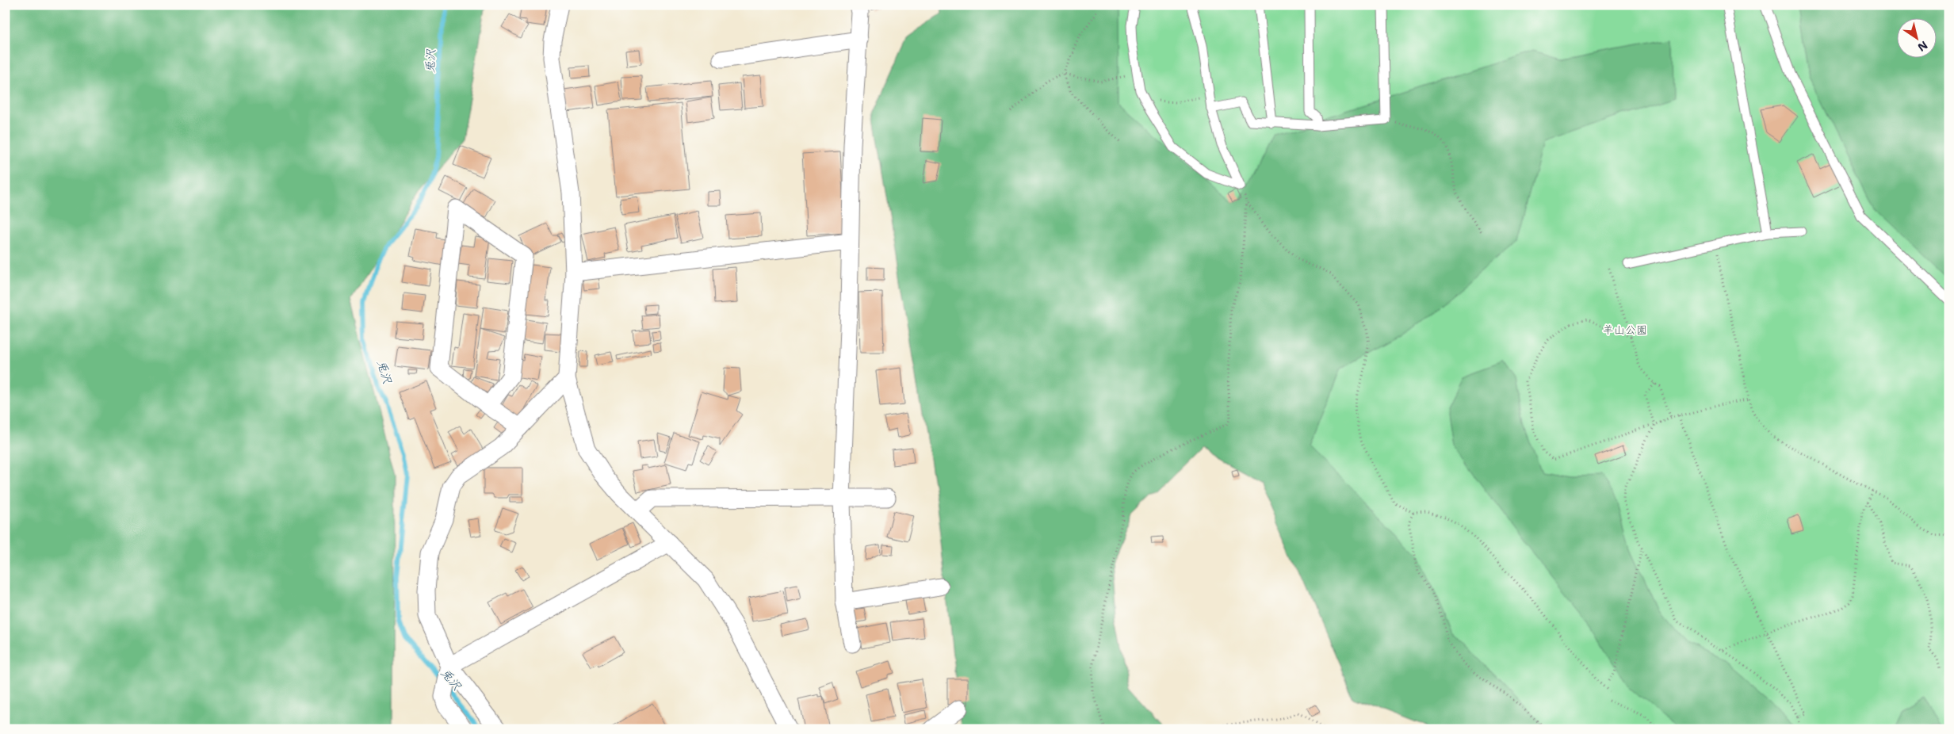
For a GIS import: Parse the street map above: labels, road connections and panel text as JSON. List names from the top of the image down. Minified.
{"water":["兎沢"],"parks":["羊山公園"],"north":"bottom right"}
